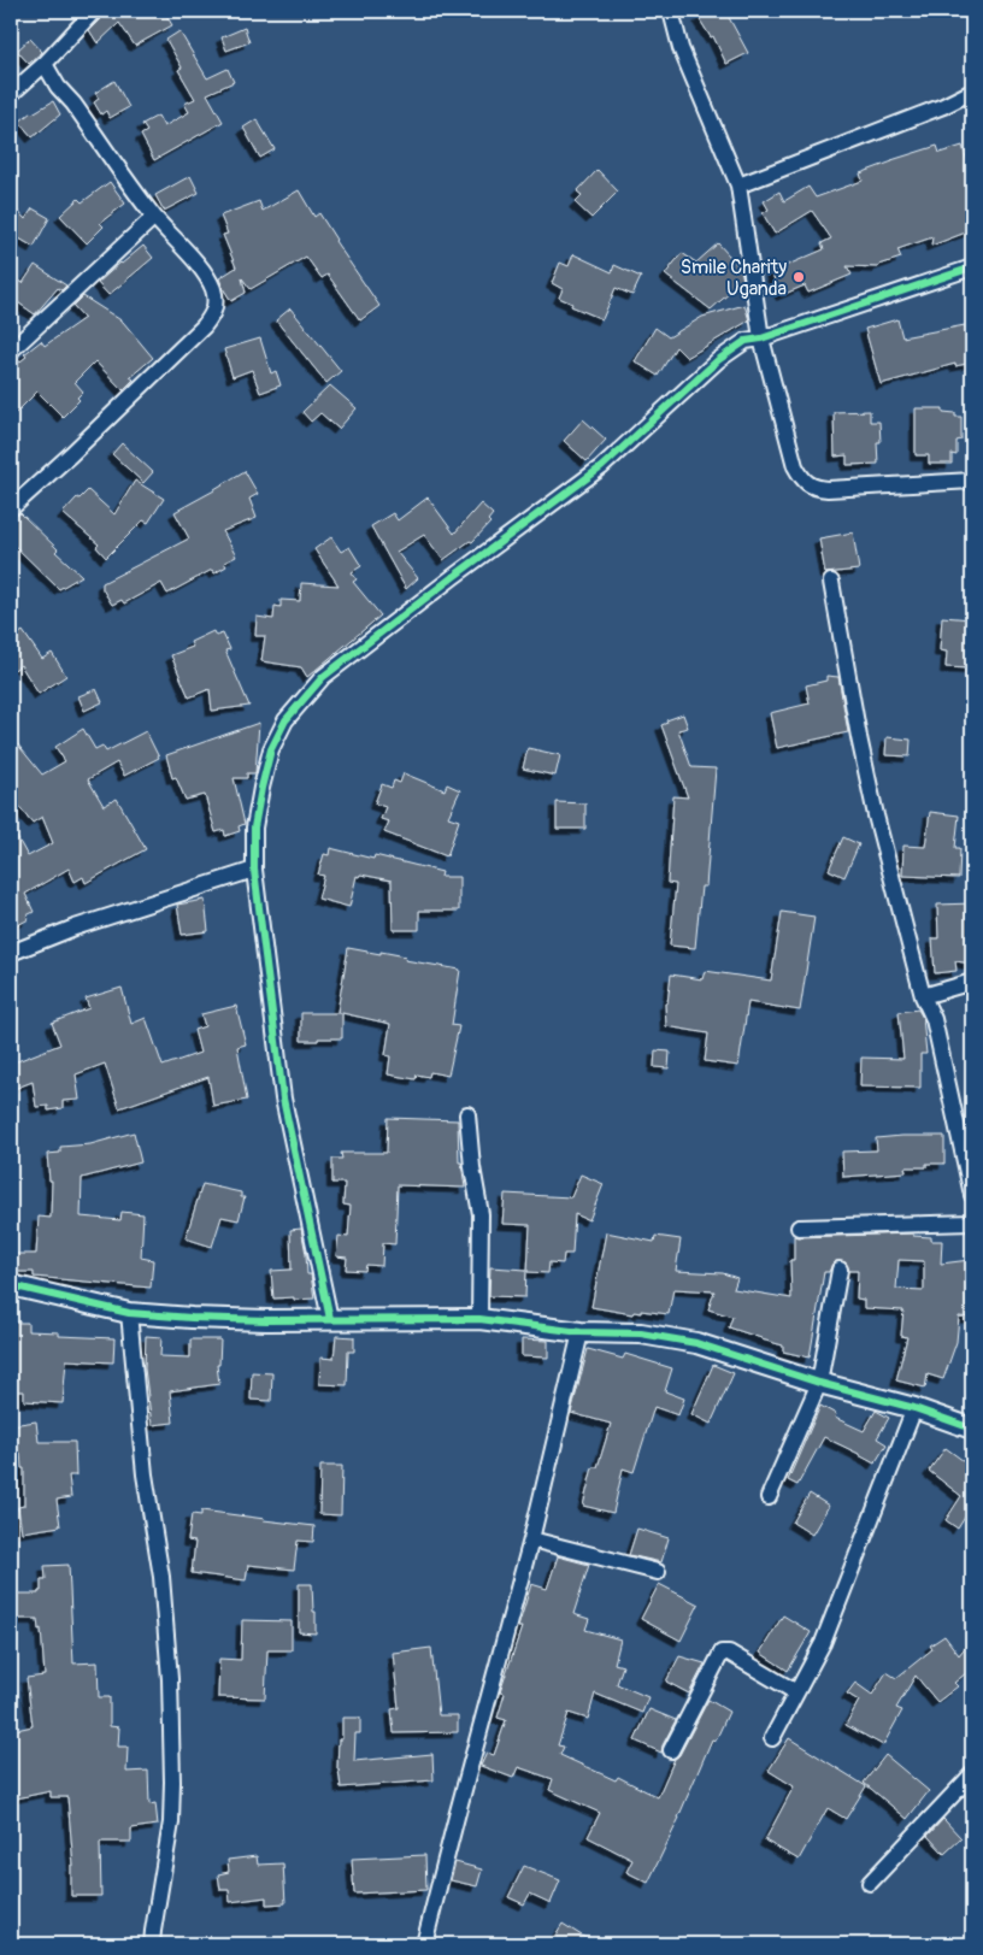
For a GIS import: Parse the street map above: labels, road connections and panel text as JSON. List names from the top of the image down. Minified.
{"places":["Smile Charity Uganda"]}
